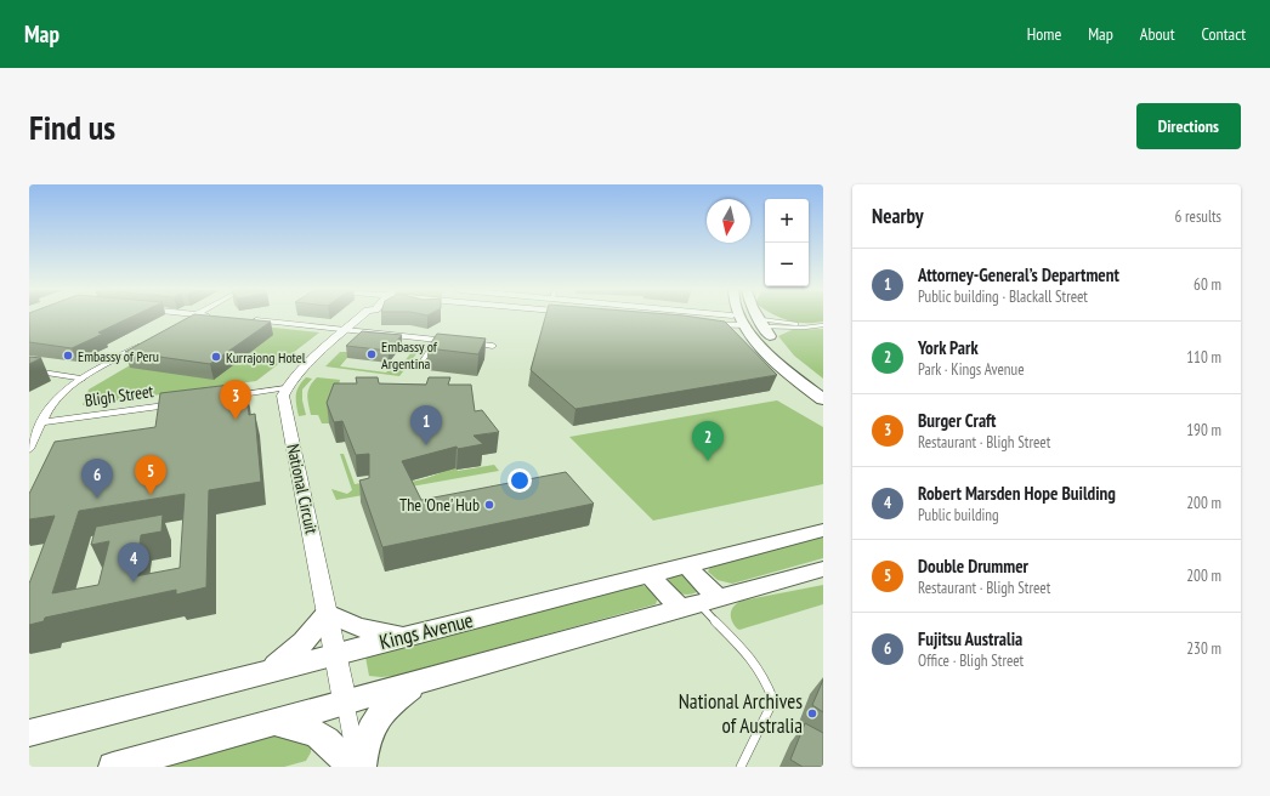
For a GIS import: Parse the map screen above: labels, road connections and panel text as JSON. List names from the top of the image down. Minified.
{"streets":{"main road":["National Circuit","Kings Avenue"],"street":["Bligh Street"]},"crossings":[["National Circuit","Kings Avenue"]],"places":["Embassy of Argentina","Embassy of Peru","Kurrajong Hotel","The 'One' Hub","National Archives of Australia"],"north":"bottom","page":{"header":"Map","nav":["Home","Map","About","Contact"],"buttons":"Directions","title":"Find us","heading":["Nearby","6 results"],"map_buttons":["+","−"],"list":[{"mark":"1","name":"Attorney-General’s Department","note":"Public building · Blackall Street","value":"60 m"},{"mark":"2","name":"York Park","note":"Park · Kings Avenue","value":"110 m"},{"mark":"3","name":"Burger Craft","note":"Restaurant · Bligh Street","value":"190 m"},{"mark":"4","name":"Robert Marsden Hope Building","note":"Public building","value":"200 m"},{"mark":"5","name":"Double Drummer","note":"Restaurant · Bligh Street","value":"200 m"},{"mark":"6","name":"Fujitsu Australia","note":"Office · Bligh Street","value":"230 m"}],"pins":["3","1","2","5","6","4"]}}
